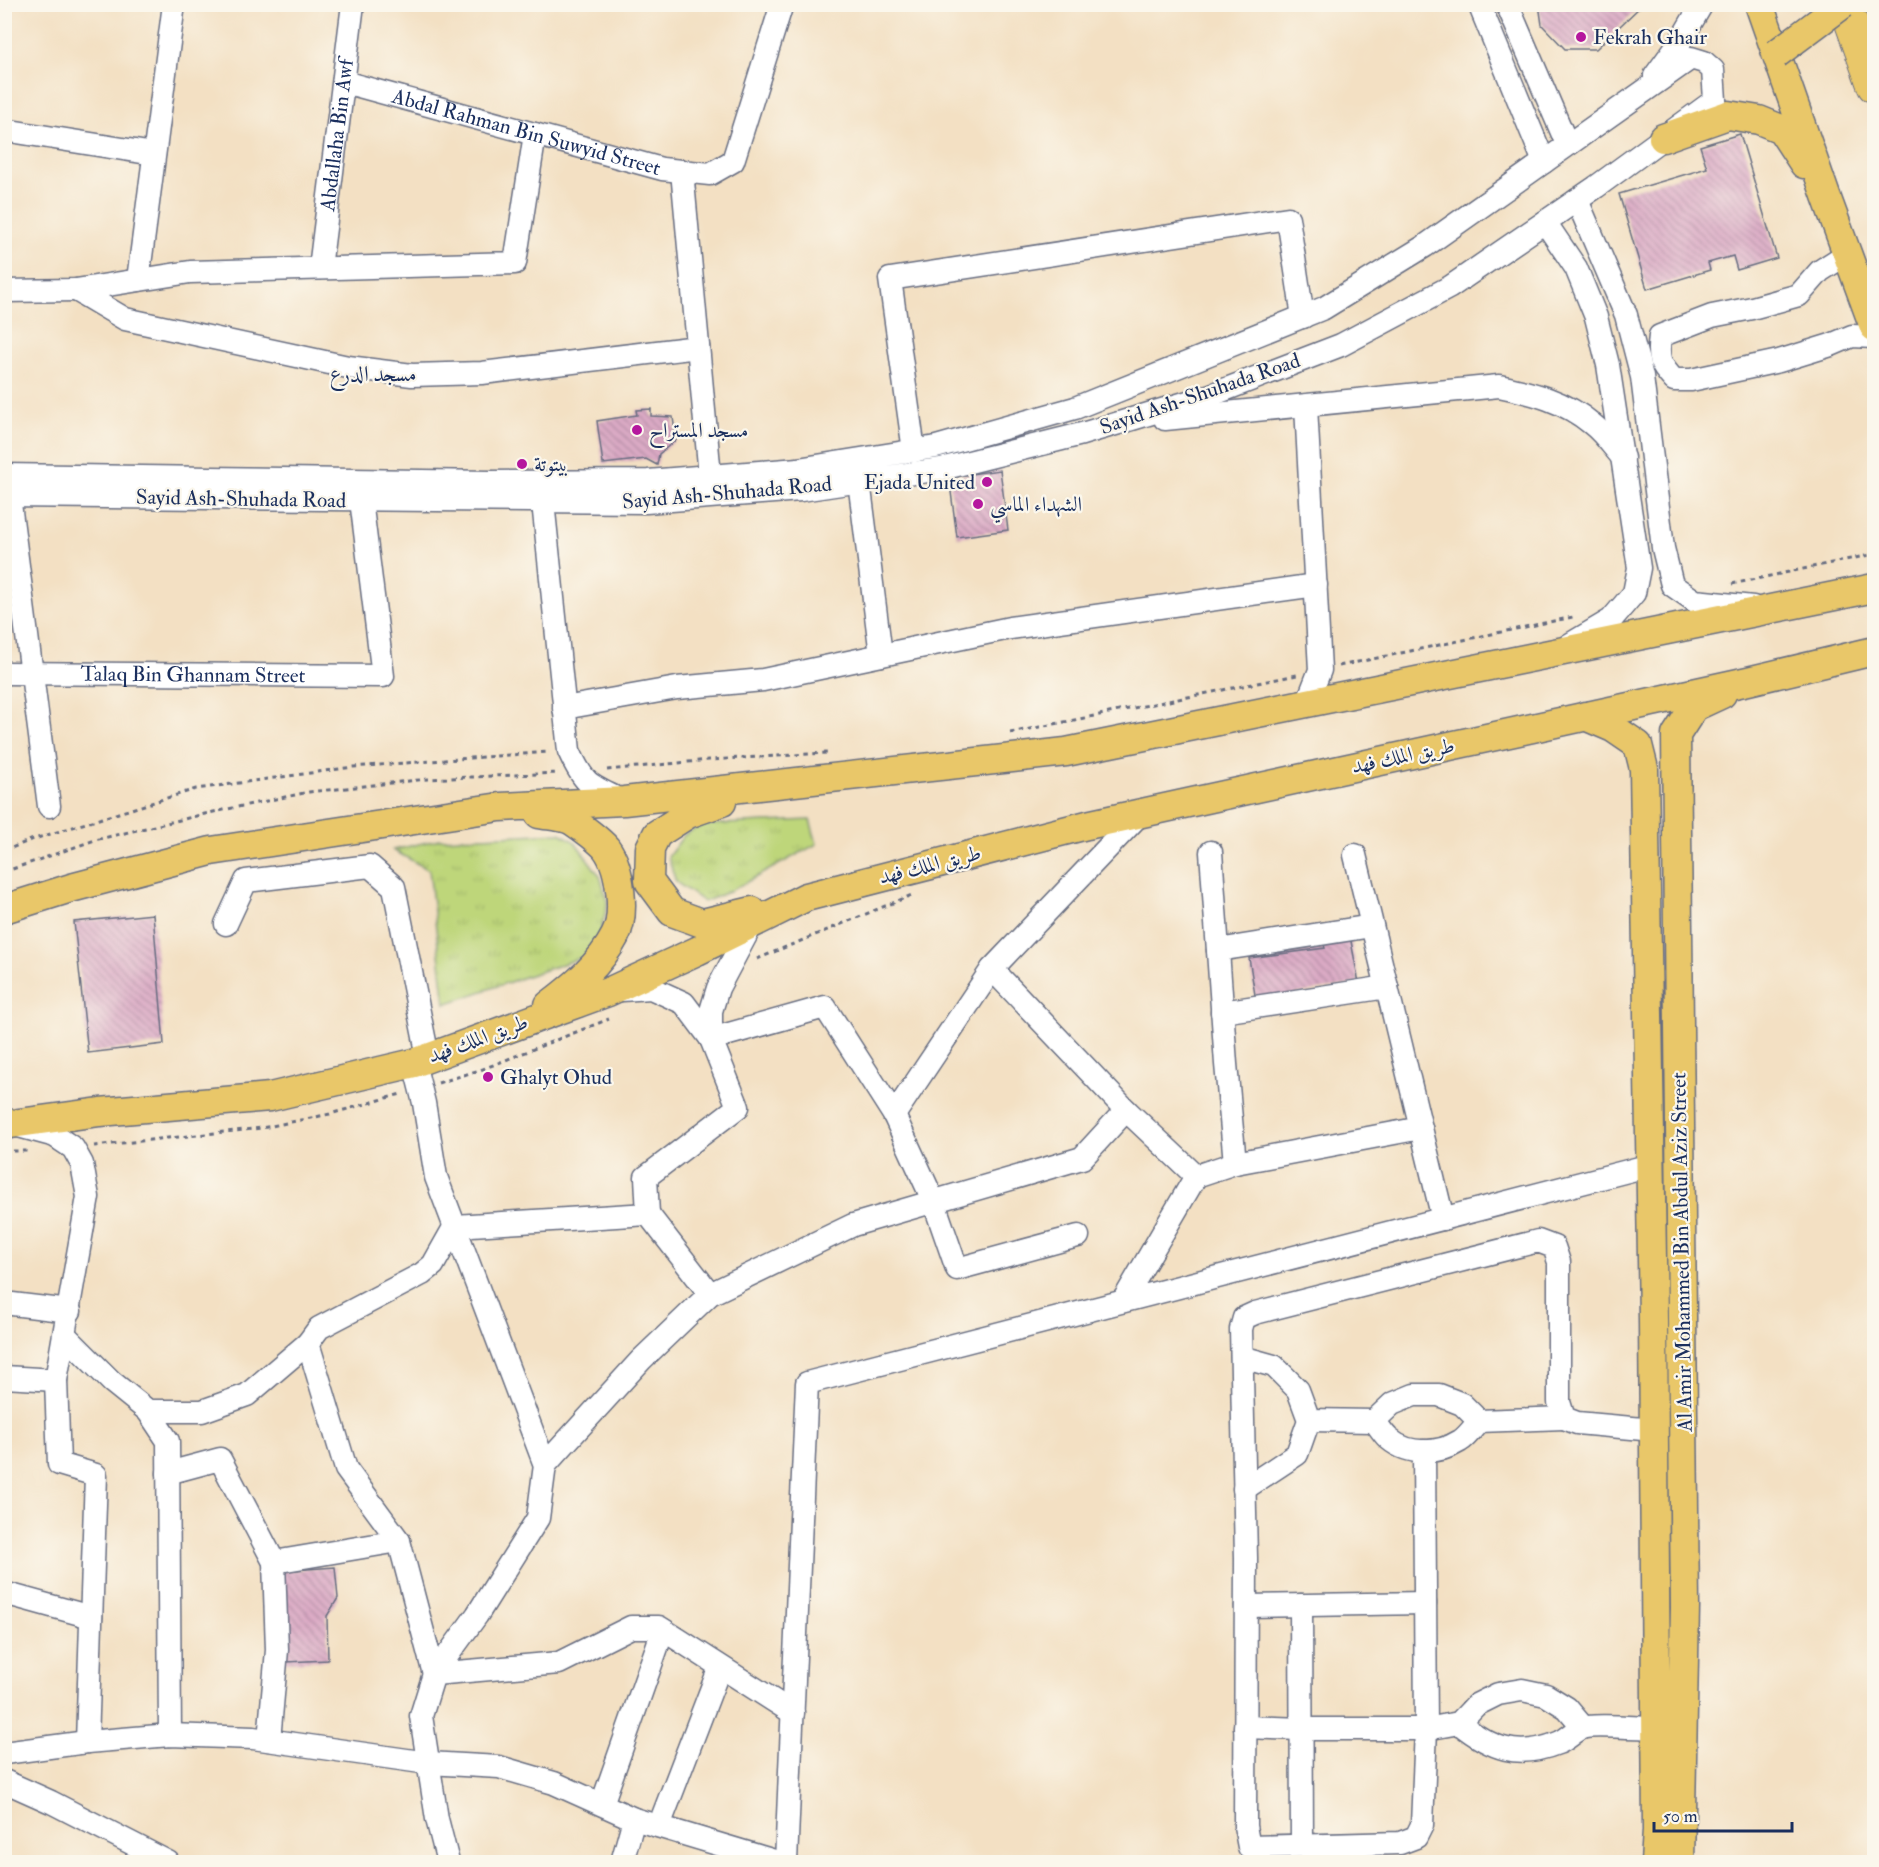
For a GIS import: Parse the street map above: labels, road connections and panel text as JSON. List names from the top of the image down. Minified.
{"streets":{"main road":["طريق الملك فهد","Al Amir Mohammed Bin Abdul Aziz Street"],"street":["Abdal Rahman Bin Suwyid Street","Abdallaha Bin Awf","Sayid Ash-Shuhada Road","Talaq Bin Ghannam Street"]},"crossings":[["Abdal Rahman Bin Suwyid Street","Abdallaha Bin Awf"],["Sayid Ash-Shuhada Road","Talaq Bin Ghannam Street"],["طريق الملك فهد","Al Amir Mohammed Bin Abdul Aziz Street"]],"districts":["مسجد الدرع"],"places":["Fekrah Ghair","مسجد المستراح","بيتوتة","Ejada United","الشهداء الماسي","Ghalyt Ohud"],"scale_bar":"50 m"}
